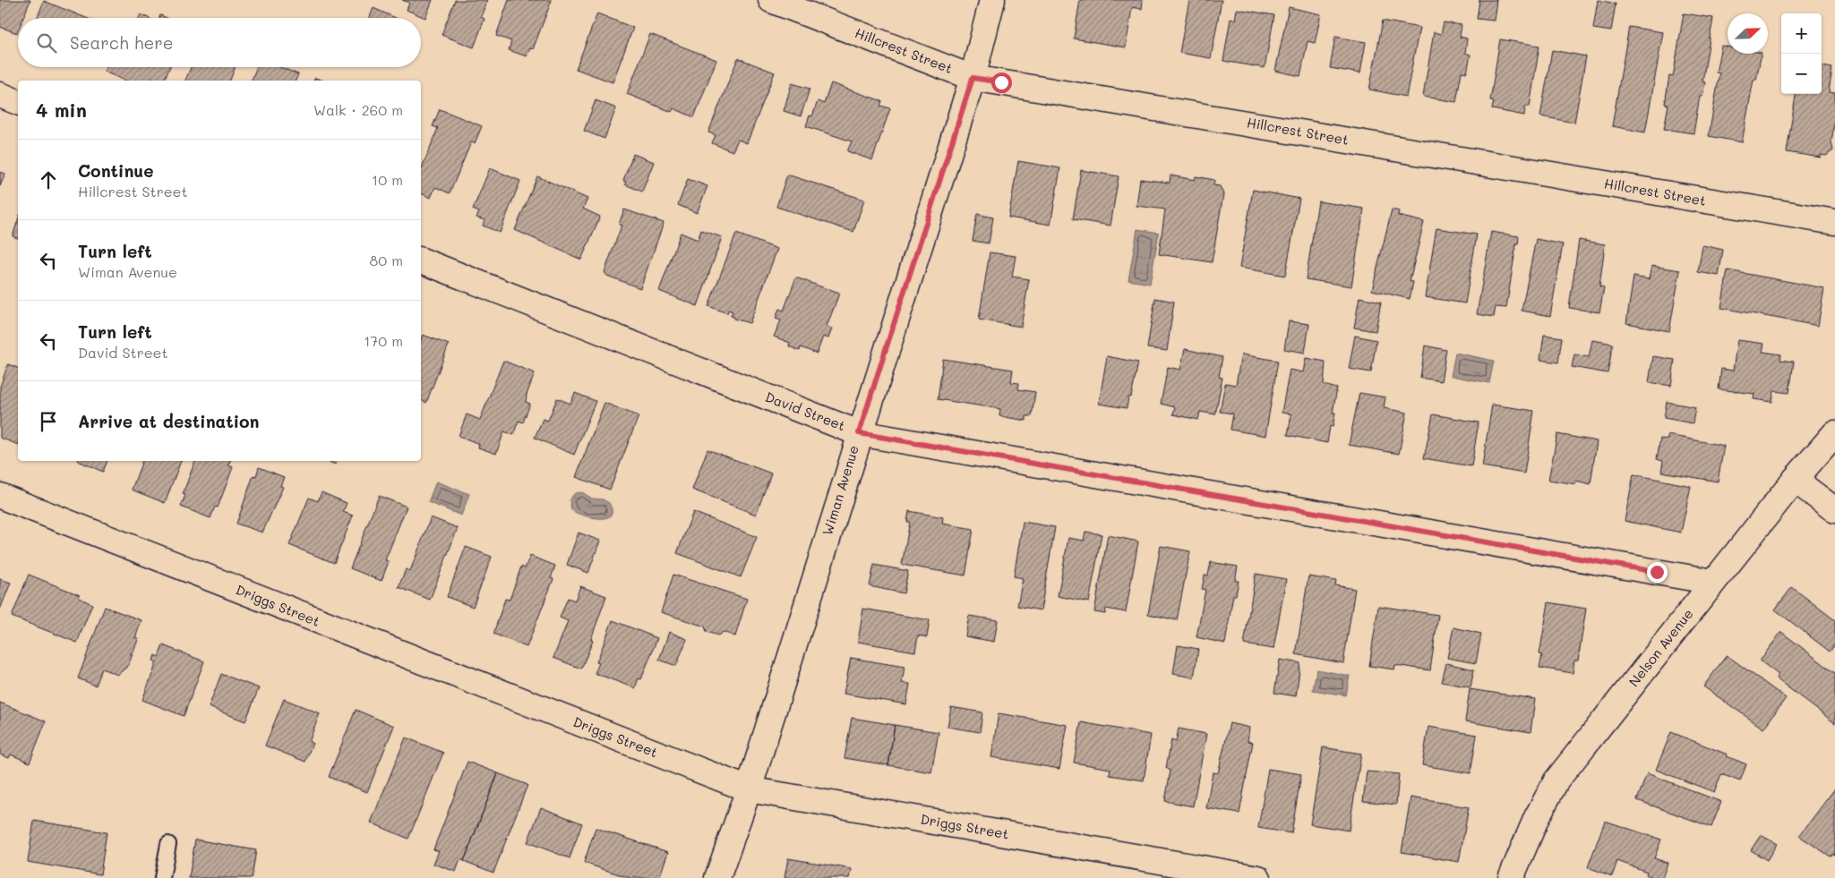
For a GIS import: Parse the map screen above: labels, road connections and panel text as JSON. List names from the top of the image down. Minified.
{"streets":{"street":["Hillcrest Street","David Street","Wiman Avenue","Driggs Street","Nelson Avenue"]},"crossings":[["Hillcrest Street","Wiman Avenue"],["David Street","Wiman Avenue"],["David Street","Nelson Avenue"],["Wiman Avenue","Driggs Street"]],"north":"top right","page":{"map_buttons":["+","−"],"search":"Search here","heading":["4 min","Walk · 260 m"],"list":[["Continue","Hillcrest Street","10 m"],["Turn left","Wiman Avenue","80 m"],["Turn left","David Street","170 m"],"Arrive at destination"]}}
